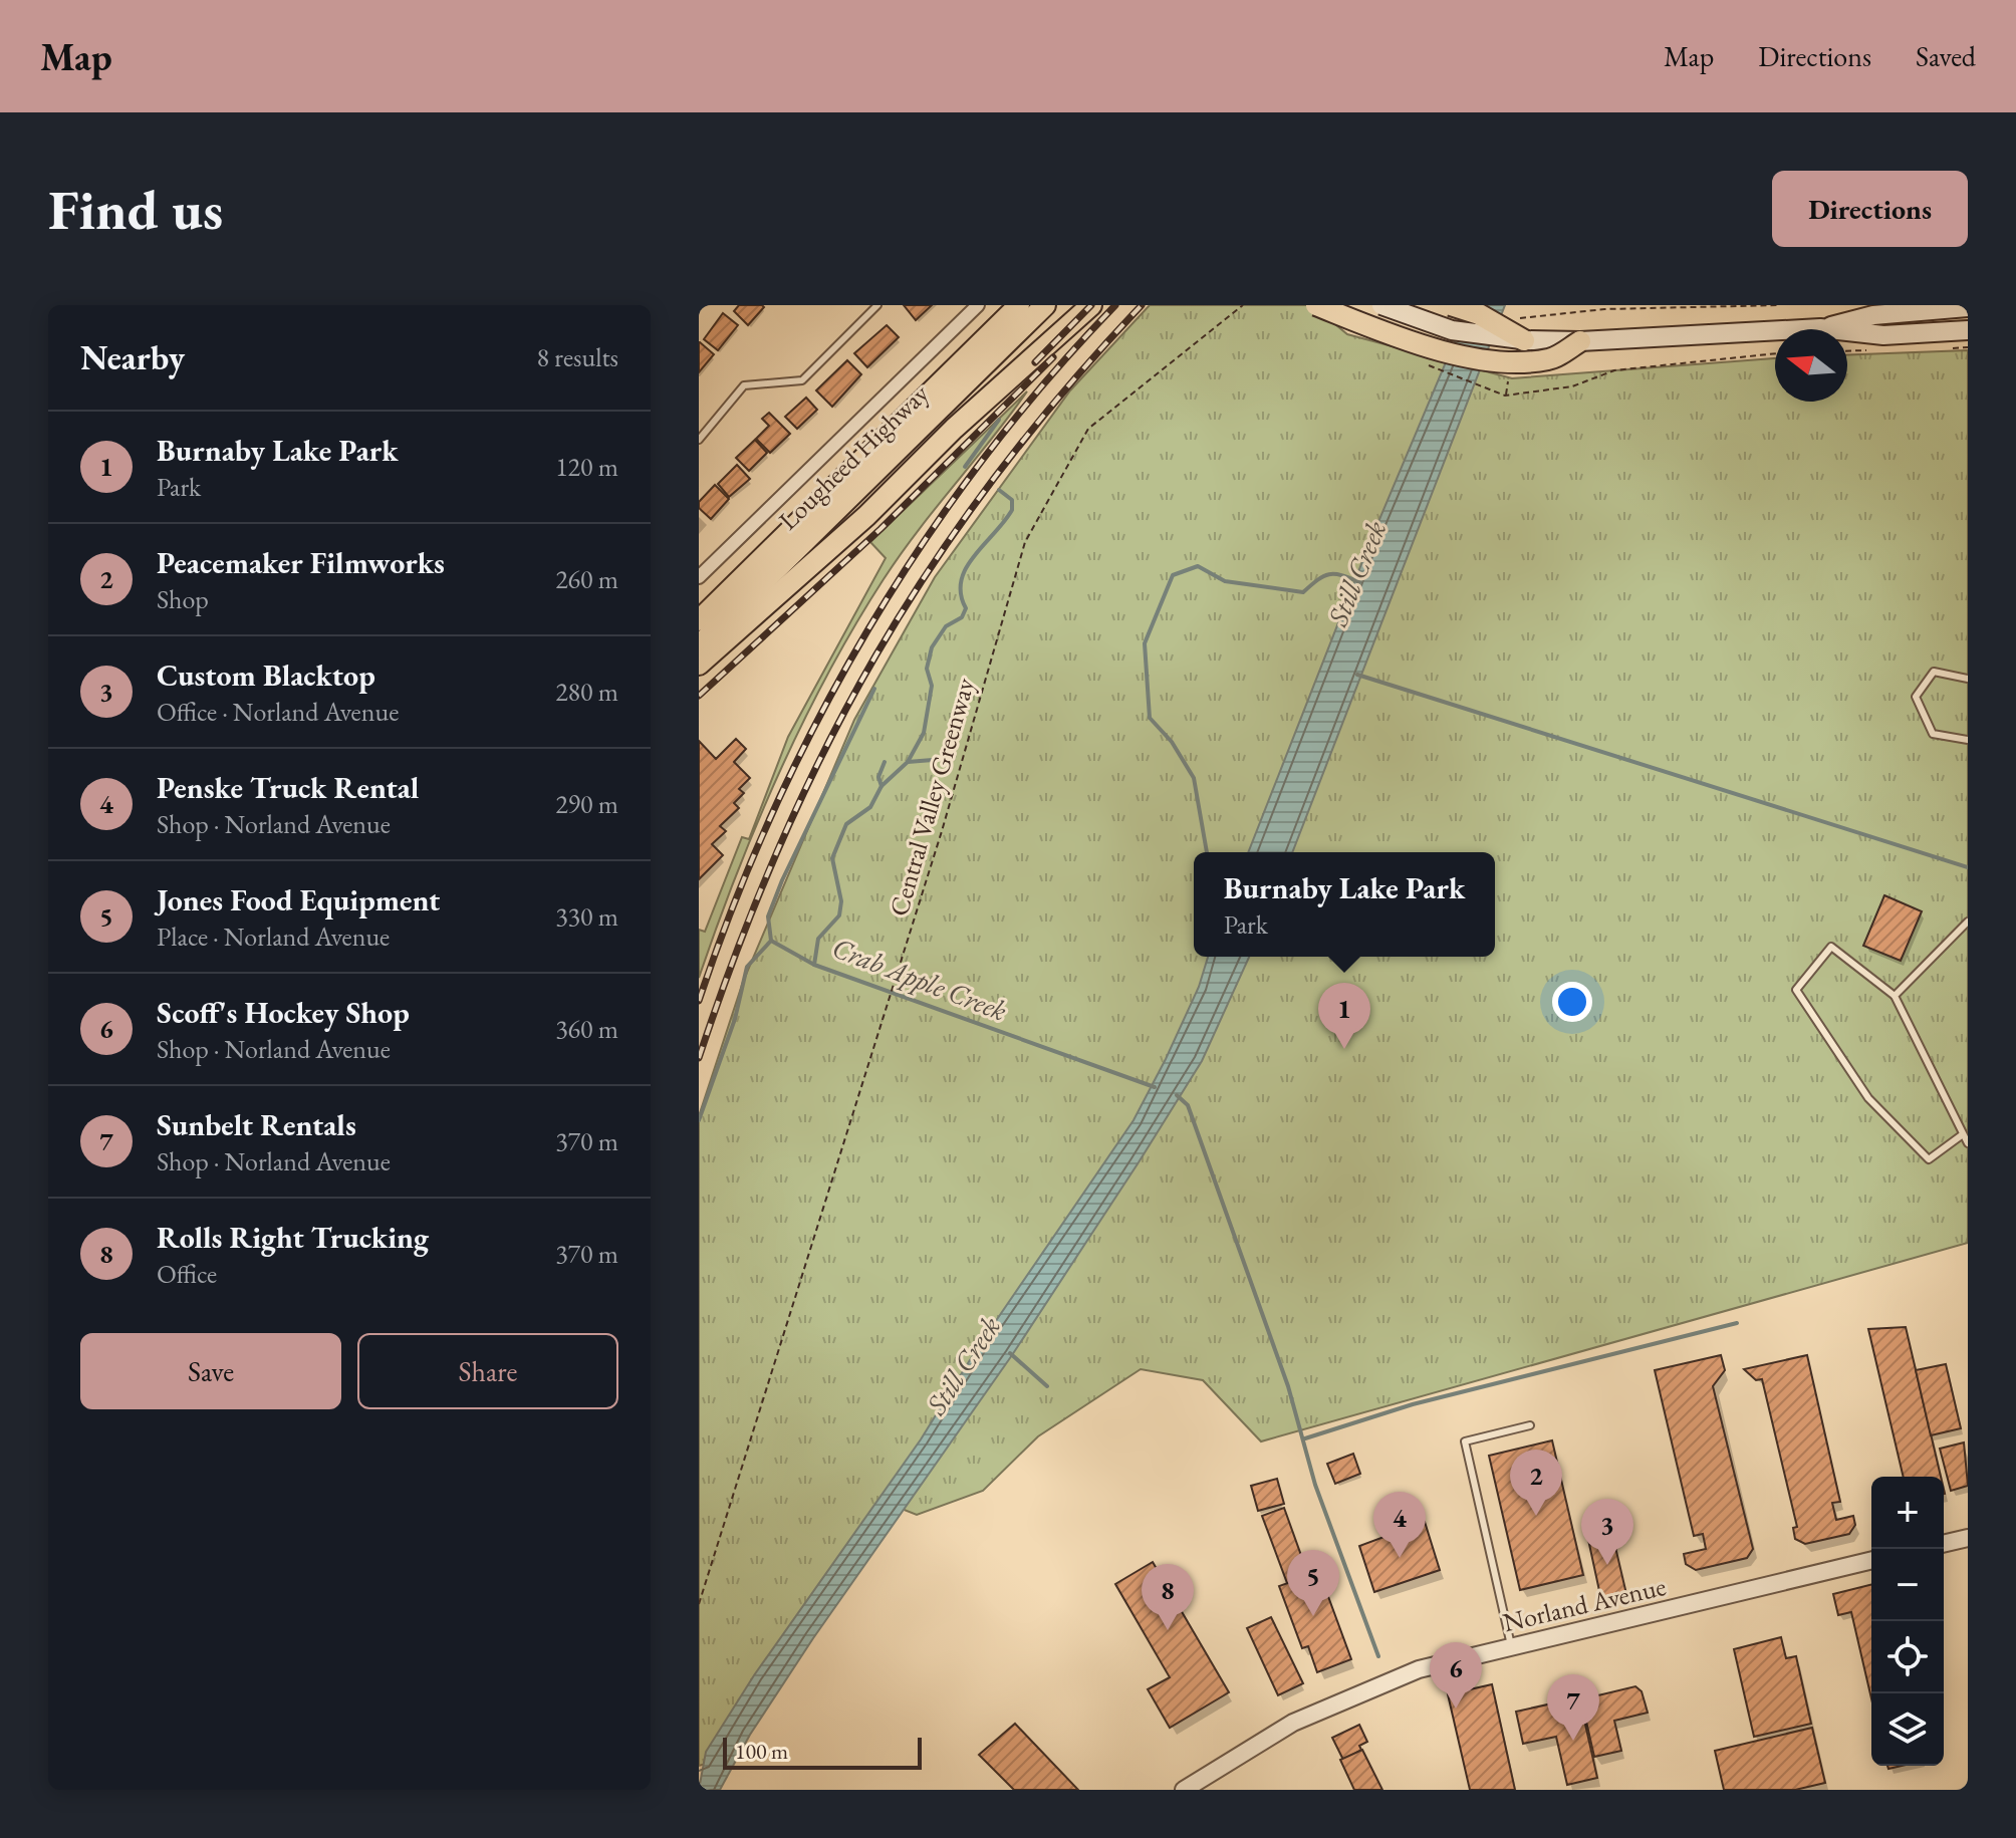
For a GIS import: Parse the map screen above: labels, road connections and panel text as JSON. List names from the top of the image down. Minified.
{"streets":{"main road":["Lougheed Highway"],"street":["Norland Avenue"],"path":["Central Valley Greenway"]},"water":["Still Creek","Crab Apple Creek"],"scale_bar":"100 m","north":"left","page":{"header":"Map","nav":["Map","Directions","Saved"],"buttons":["Directions",["Save","Share"]],"title":"Find us","heading":["Nearby","8 results"],"list":[{"mark":"1","name":"Burnaby Lake Park","note":"Park","value":"120 m"},{"mark":"2","name":"Peacemaker Filmworks","note":"Shop","value":"260 m"},{"mark":"3","name":"Custom Blacktop","note":"Office · Norland Avenue","value":"280 m"},{"mark":"4","name":"Penske Truck Rental","note":"Shop · Norland Avenue","value":"290 m"},{"mark":"5","name":"Jones Food Equipment","note":"Place · Norland Avenue","value":"330 m"},{"mark":"6","name":"Scoff's Hockey Shop","note":"Shop · Norland Avenue","value":"360 m"},{"mark":"7","name":"Sunbelt Rentals","note":"Shop · Norland Avenue","value":"370 m"},{"mark":"8","name":"Rolls Right Trucking","note":"Office","value":"370 m"}],"popup":["Burnaby Lake Park","Park"],"pins":["1","2","4","3","5","8","6","7"],"map_buttons":["+","−"],"scale":"100 m"}}
